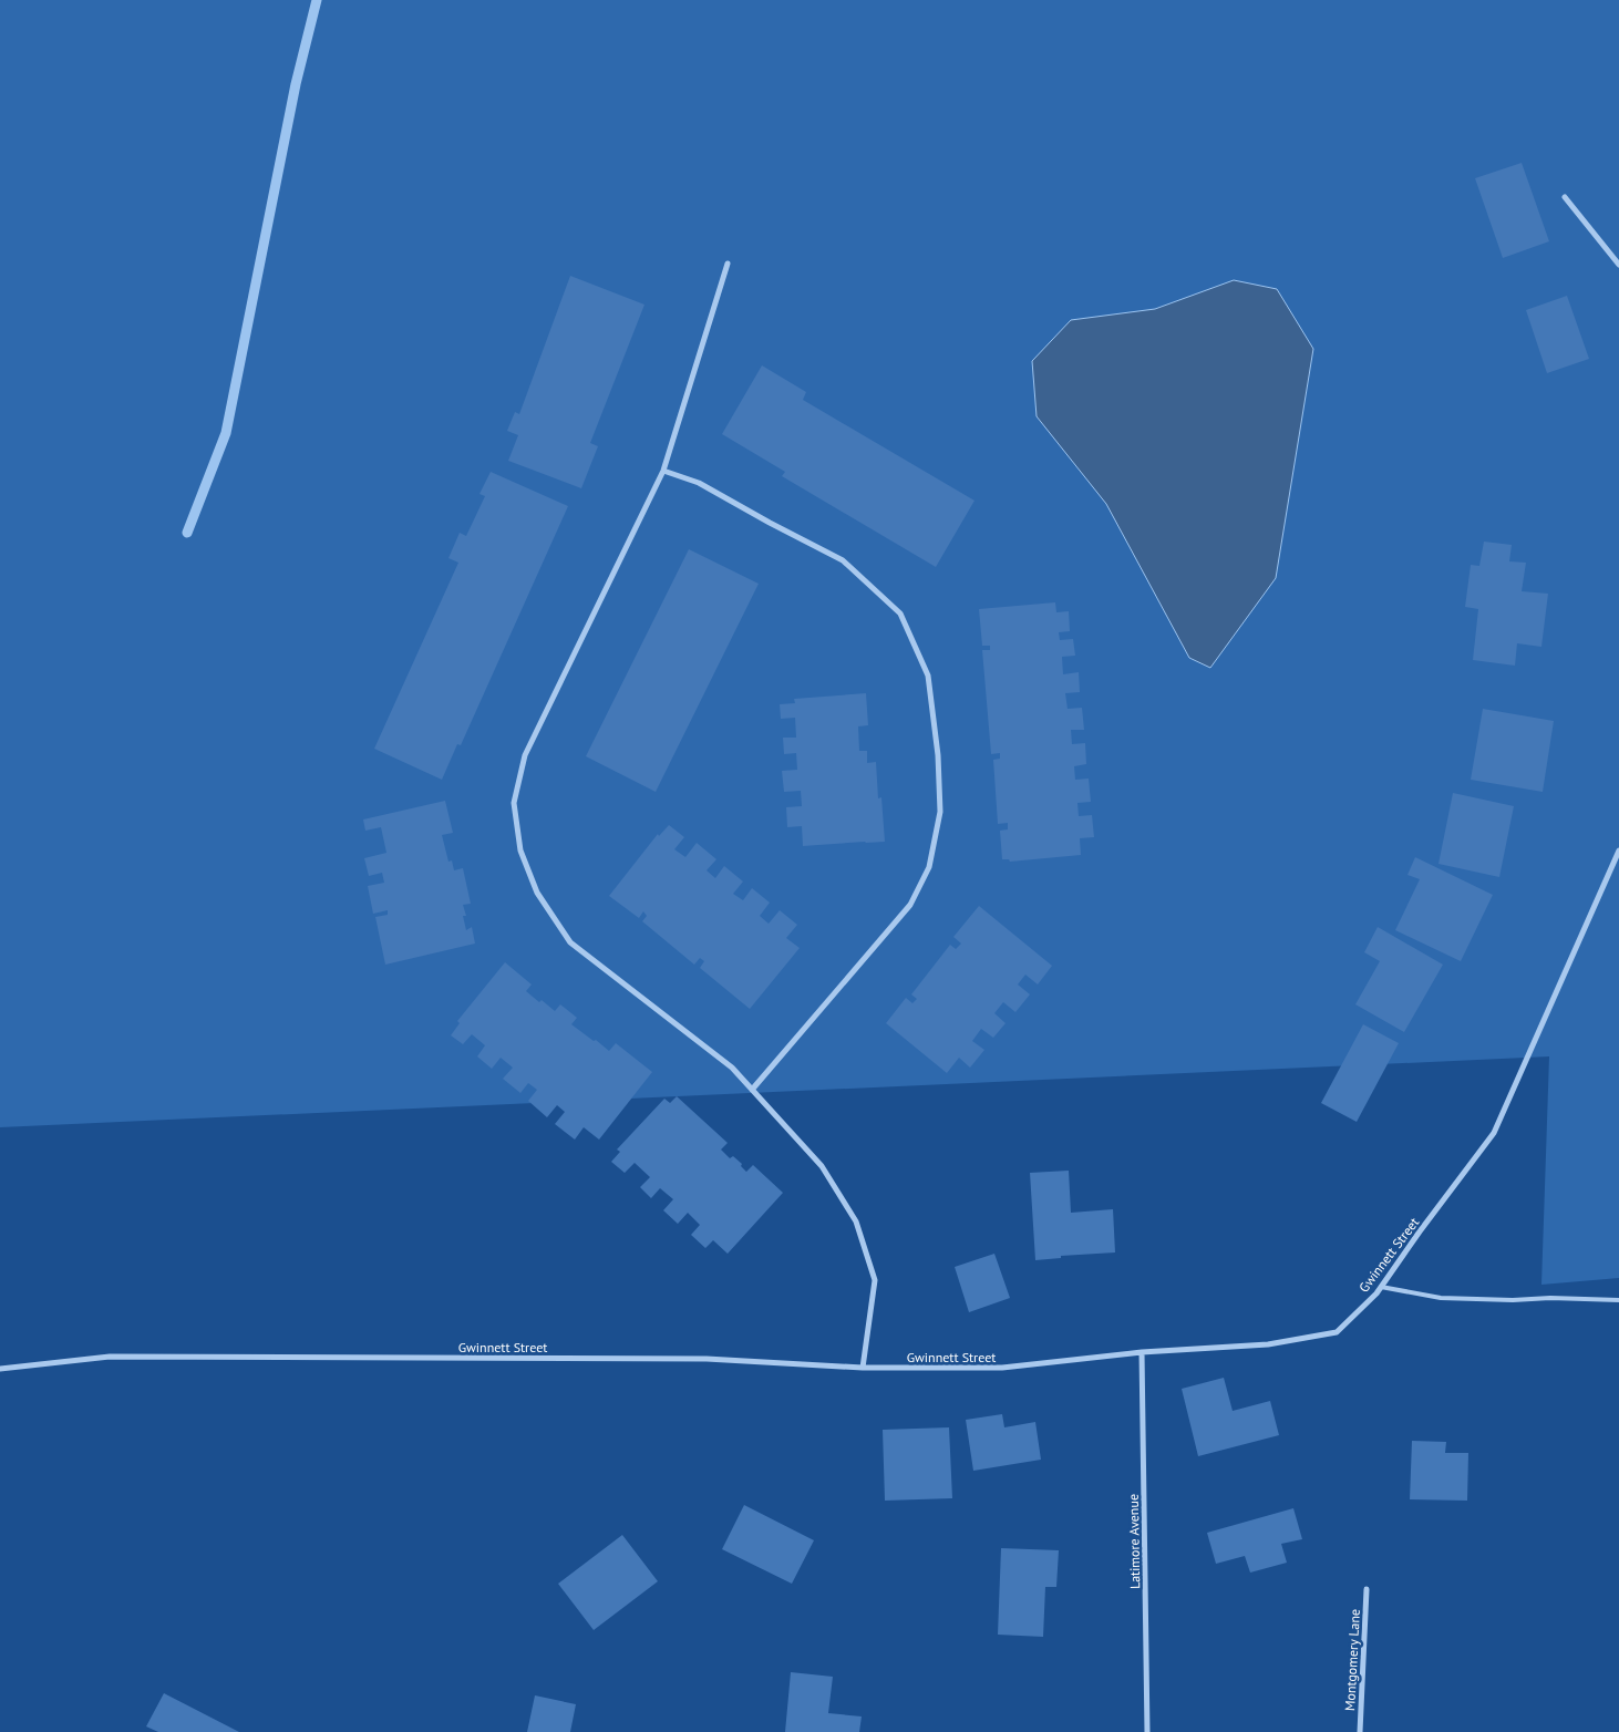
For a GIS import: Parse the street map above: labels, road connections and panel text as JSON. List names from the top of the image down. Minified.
{"streets":{"street":["Gwinnett Street","Latimore Avenue","Montgomery Lane"]},"crossings":[["Gwinnett Street","Latimore Avenue"]]}
